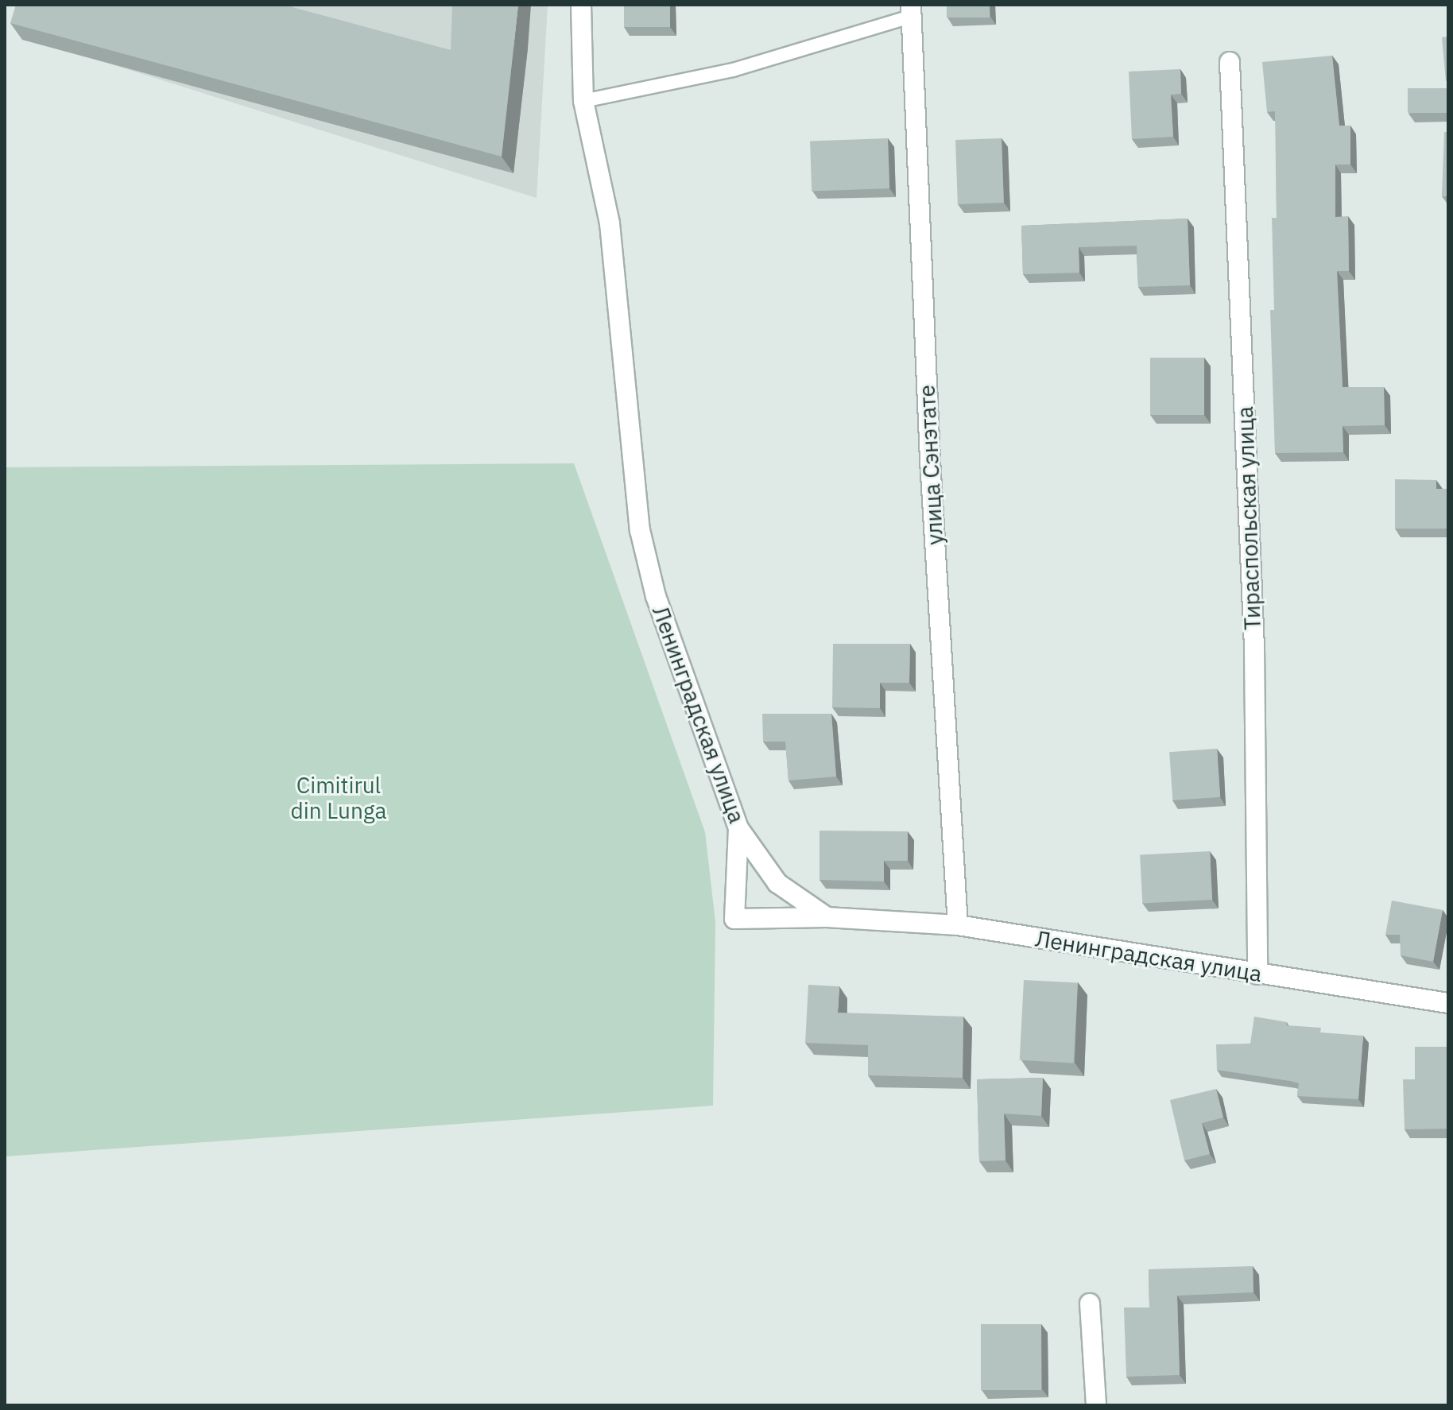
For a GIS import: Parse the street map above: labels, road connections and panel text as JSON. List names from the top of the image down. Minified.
{"streets":{"street":["улица Сэнэтате","Тираспольская улица","Ленинградская улица"]},"crossings":[["улица Сэнэтате","Ленинградская улица"],["Тираспольская улица","Ленинградская улица"]],"parks":["Cimitirul din Lunga"]}
